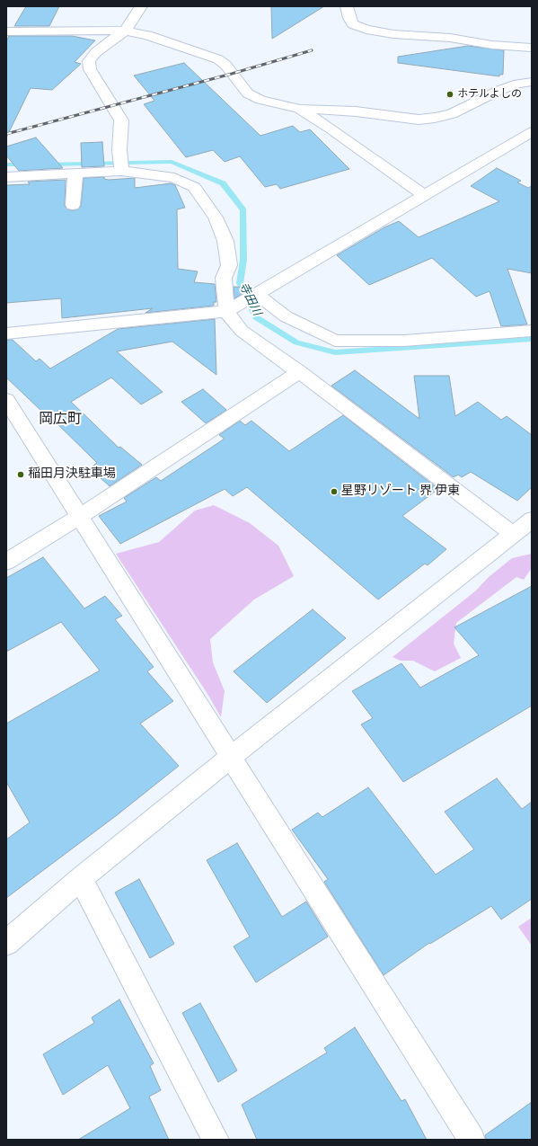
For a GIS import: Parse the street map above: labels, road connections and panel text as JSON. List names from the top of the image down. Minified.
{"districts":["岡広町"],"water":["寺田川"],"places":["ホテルよしの","稲田月決駐車場","星野リゾート 界 伊東"]}
